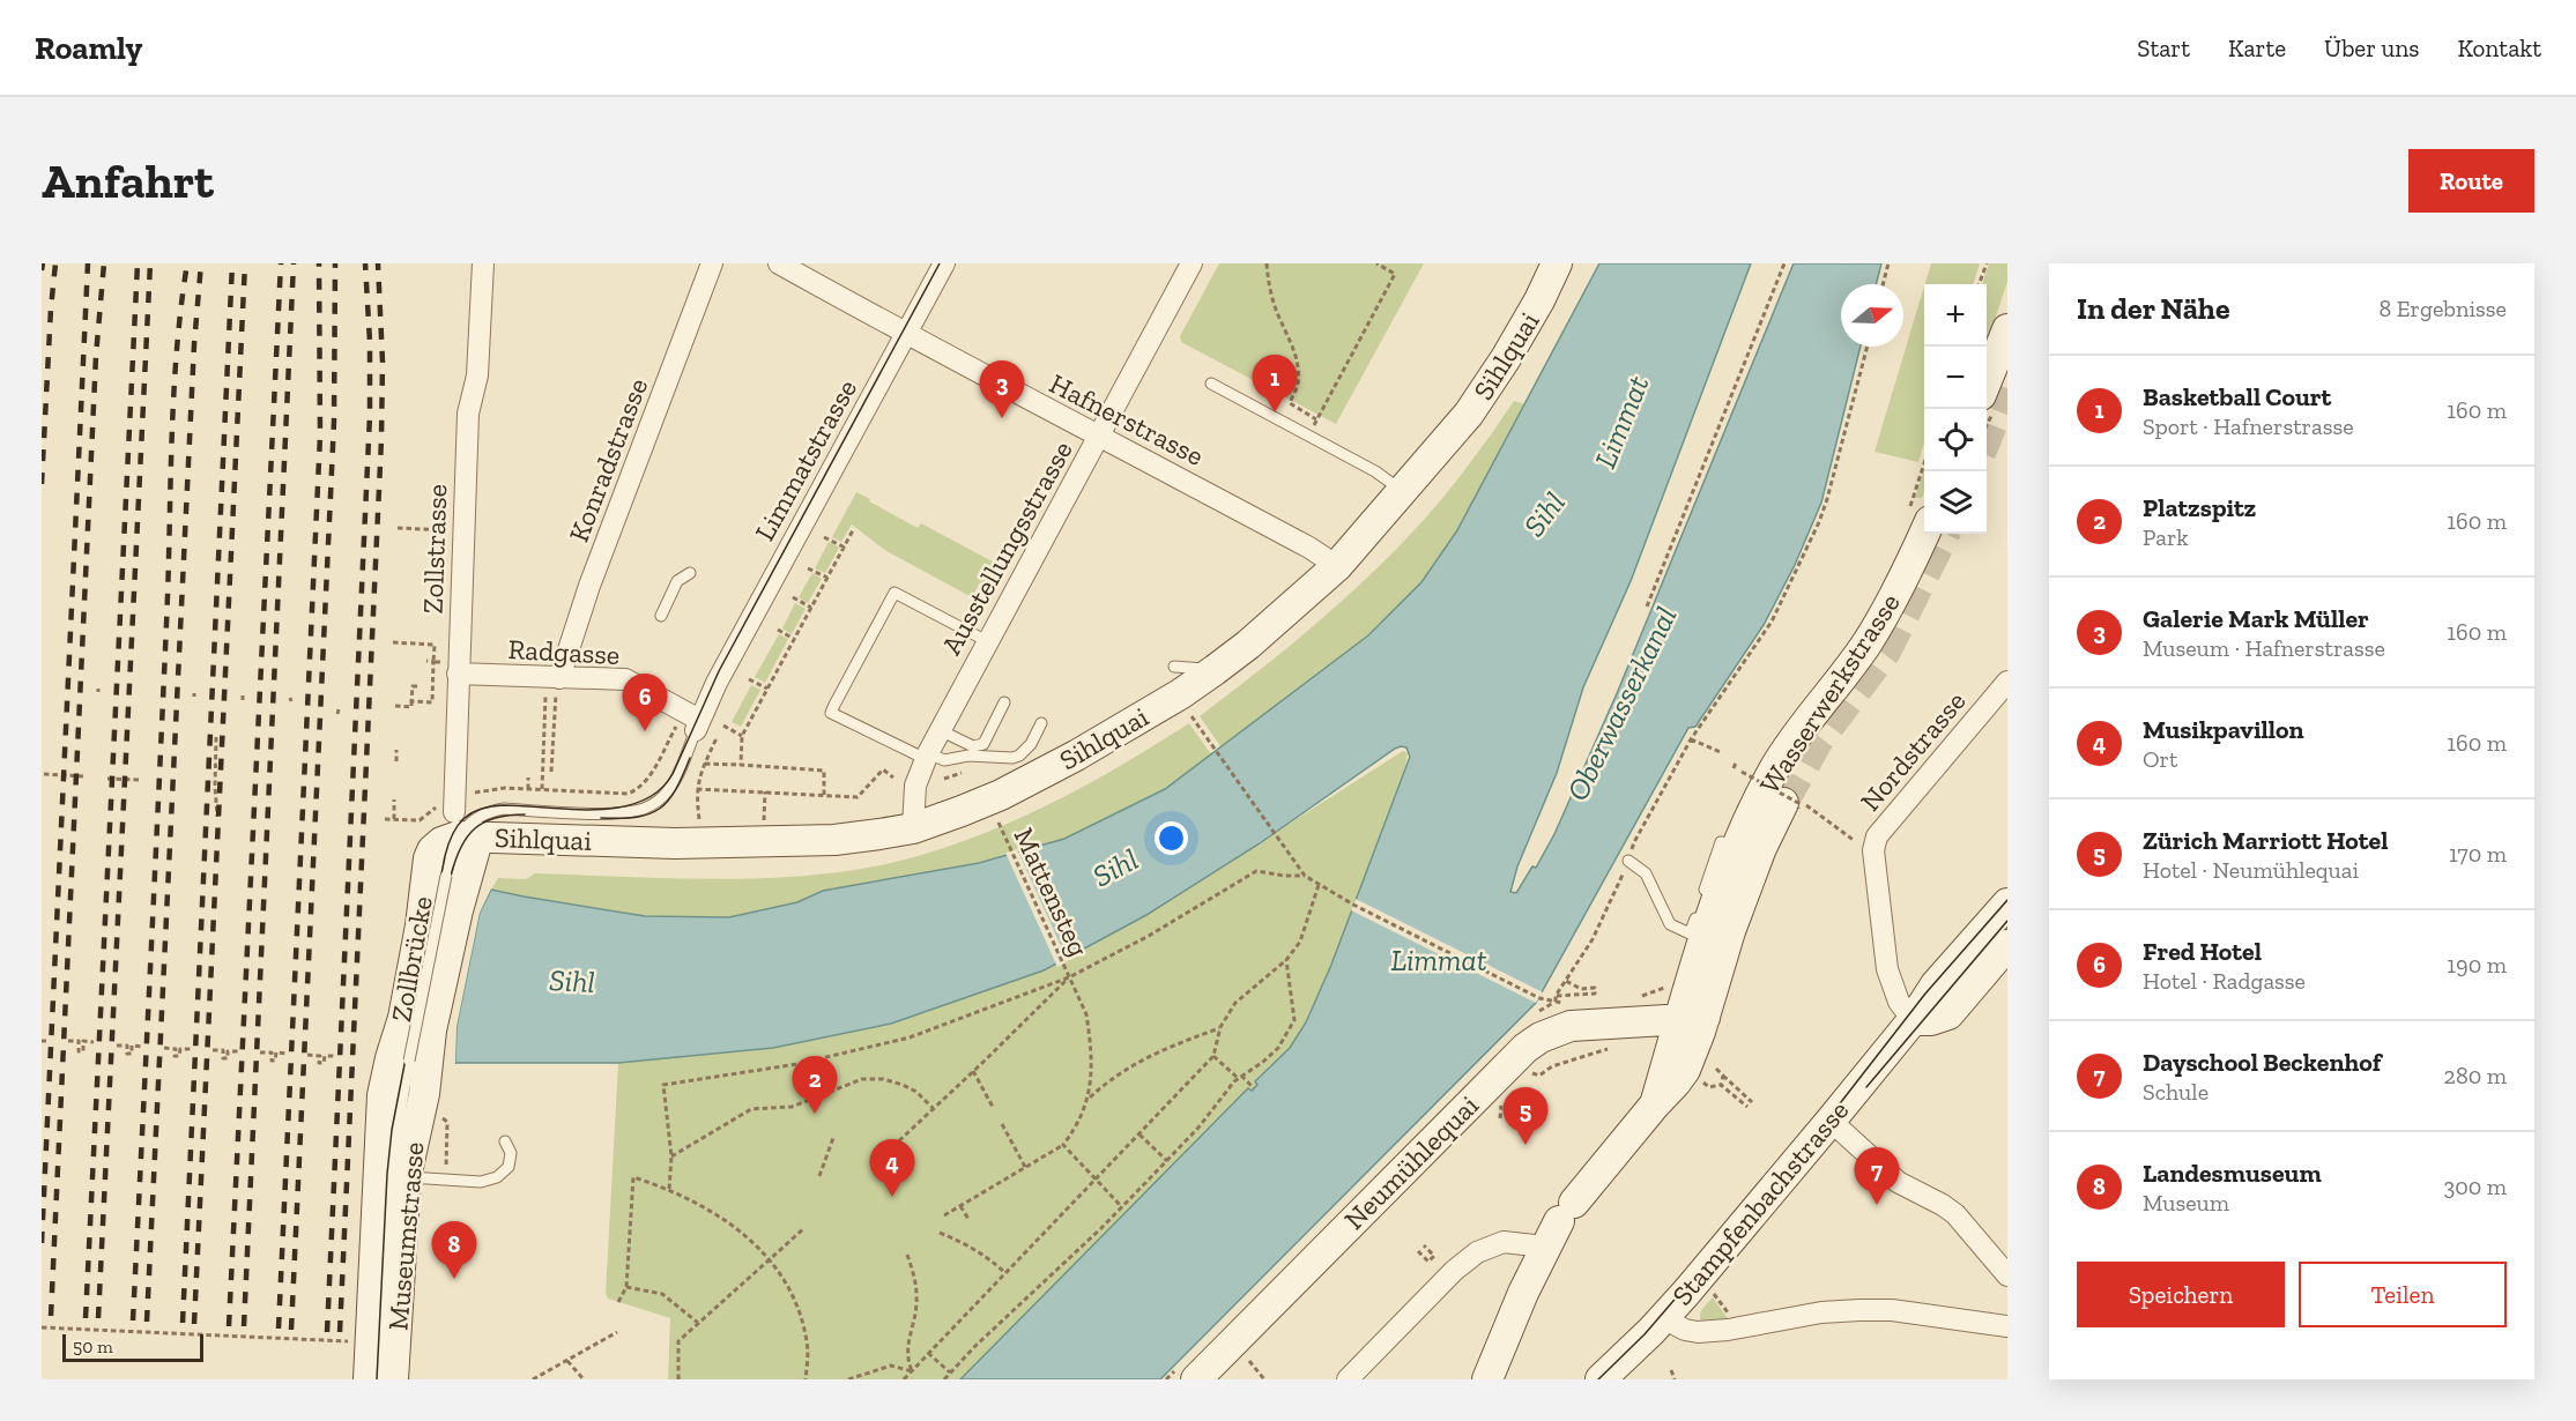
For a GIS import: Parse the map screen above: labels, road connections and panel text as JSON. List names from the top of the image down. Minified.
{"streets":{"street":["Sihlquai","Hafnerstrasse","Konradstrasse","Limmatstrasse","Ausstellungsstrasse","Zollstrasse","Radgasse","Wasserwerkstrasse","Nordstrasse","Zollbrücke","Neumühlequai","Stampfenbachstrasse","Museumstrasse"],"path":["Mattensteg"]},"crossings":[["Sihlquai","Hafnerstrasse"],["Sihlquai","Ausstellungsstrasse"],["Sihlquai","Zollstrasse"],["Sihlquai","Zollbrücke"],["Hafnerstrasse","Limmatstrasse"],["Hafnerstrasse","Ausstellungsstrasse"],["Konradstrasse","Radgasse"],["Limmatstrasse","Radgasse"],["Zollstrasse","Radgasse"],["Zollstrasse","Zollbrücke"],["Wasserwerkstrasse","Neumühlequai"],["Nordstrasse","Stampfenbachstrasse"],["Zollbrücke","Museumstrasse"]],"water":["Limmat","Sihl","Oberwasserkanal"],"scale_bar":"50 m","north":"right","page":{"header":"Roamly","nav":["Start","Karte","Über uns","Kontakt"],"buttons":["Route",["Speichern","Teilen"]],"title":"Anfahrt","heading":["In der Nähe","8 Ergebnisse"],"map_buttons":["+","−"],"list":[{"mark":"1","name":"Basketball Court","note":"Sport · Hafnerstrasse","value":"160 m"},{"mark":"2","name":"Platzspitz","note":"Park","value":"160 m"},{"mark":"3","name":"Galerie Mark Müller","note":"Museum · Hafnerstrasse","value":"160 m"},{"mark":"4","name":"Musikpavillon","note":"Ort","value":"160 m"},{"mark":"5","name":"Zürich Marriott Hotel","note":"Hotel · Neumühlequai","value":"170 m"},{"mark":"6","name":"Fred Hotel","note":"Hotel · Radgasse","value":"190 m"},{"mark":"7","name":"Dayschool Beckenhof","note":"Schule","value":"280 m"},{"mark":"8","name":"Landesmuseum","note":"Museum","value":"300 m"}],"pins":["1","3","6","2","5","4","7","8"],"scale":"50 m"}}
